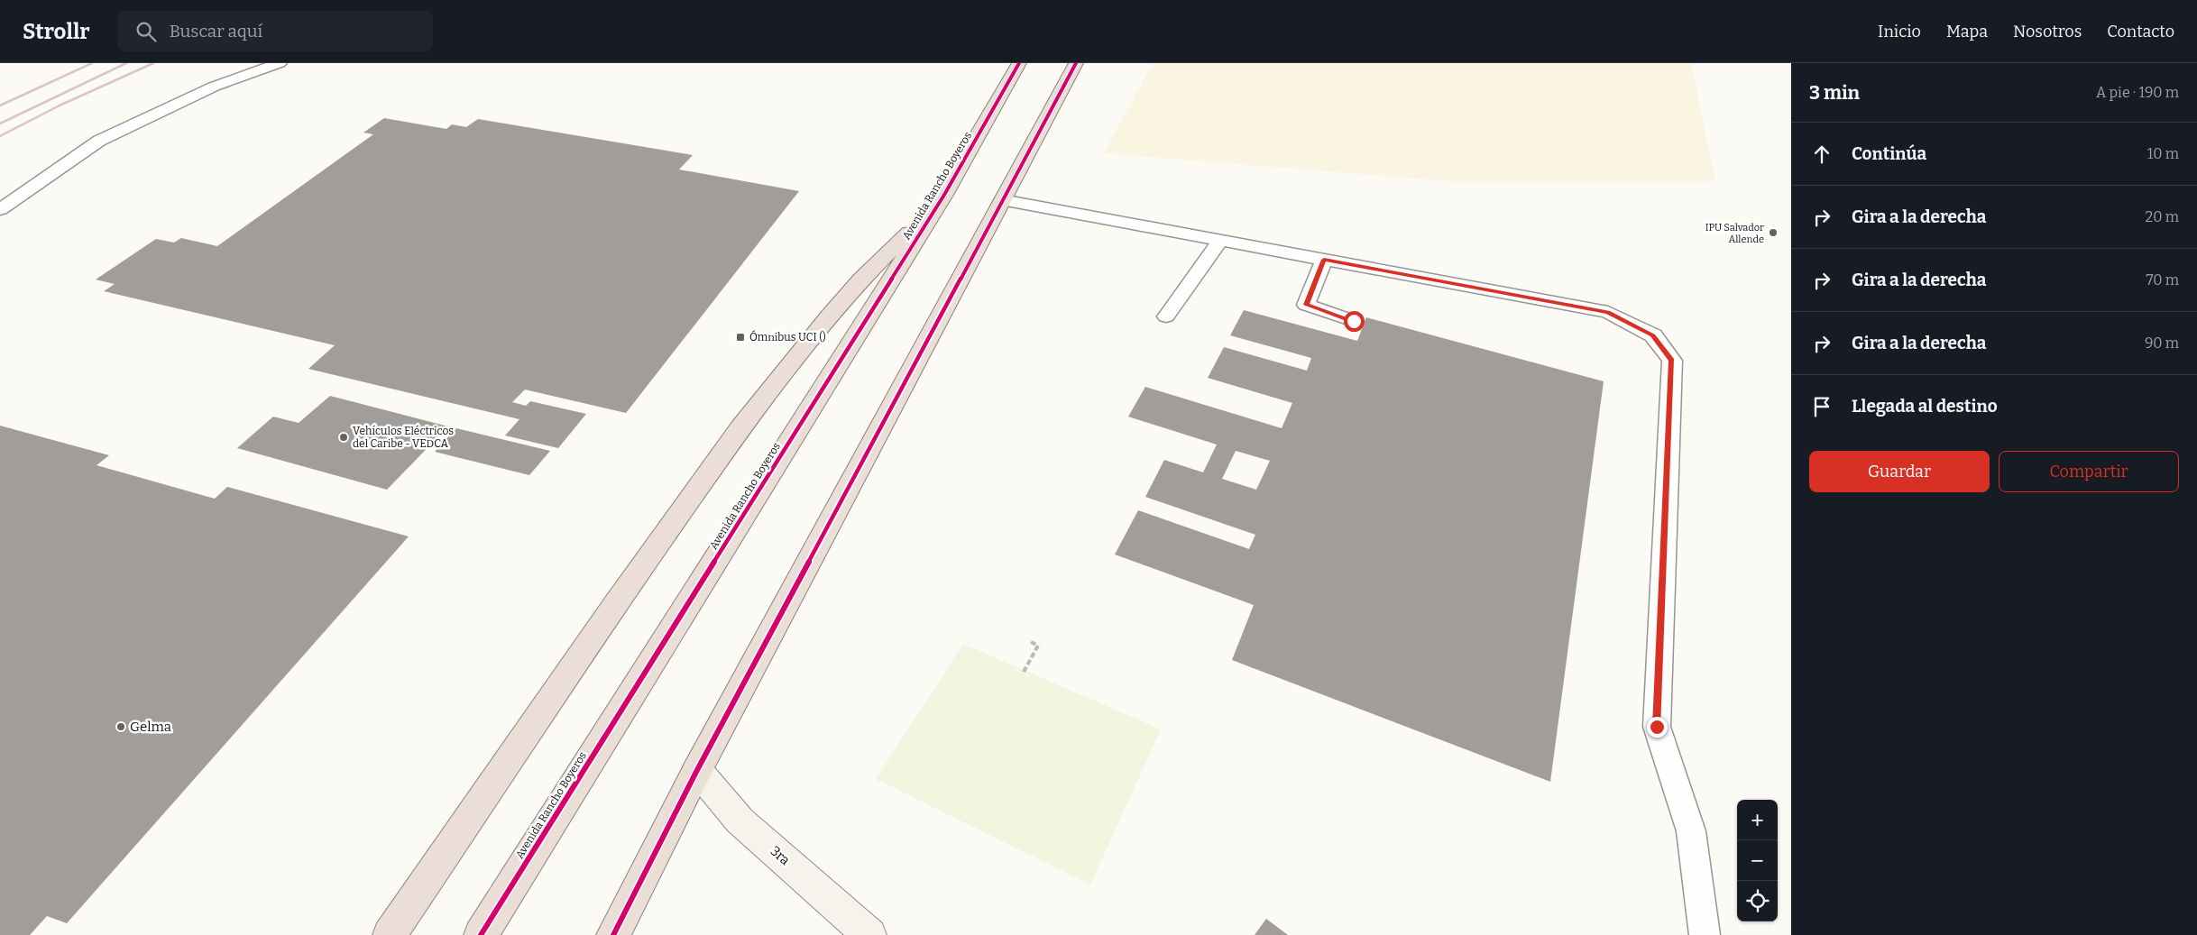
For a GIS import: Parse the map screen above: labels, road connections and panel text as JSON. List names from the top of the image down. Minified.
{"streets":{"highway":["Avenida Rancho Boyeros"],"street":["3ra"]},"places":{"other":["IPU Salvador Allende","Vehículos Eléctricos del Caribe - VEDCA","Gelma"],"transit":["Ómnibus UCI ()"]},"page":{"header":"Strollr","search":"Buscar aquí","nav":["Inicio","Mapa","Nosotros","Contacto"],"heading":["3 min","A pie · 190 m"],"list":[["Continúa","10 m"],["Gira a la derecha","20 m"],["Gira a la derecha","70 m"],["Gira a la derecha","90 m"],"Llegada al destino"],"buttons":["Guardar","Compartir"],"map_buttons":["+","−"]}}
